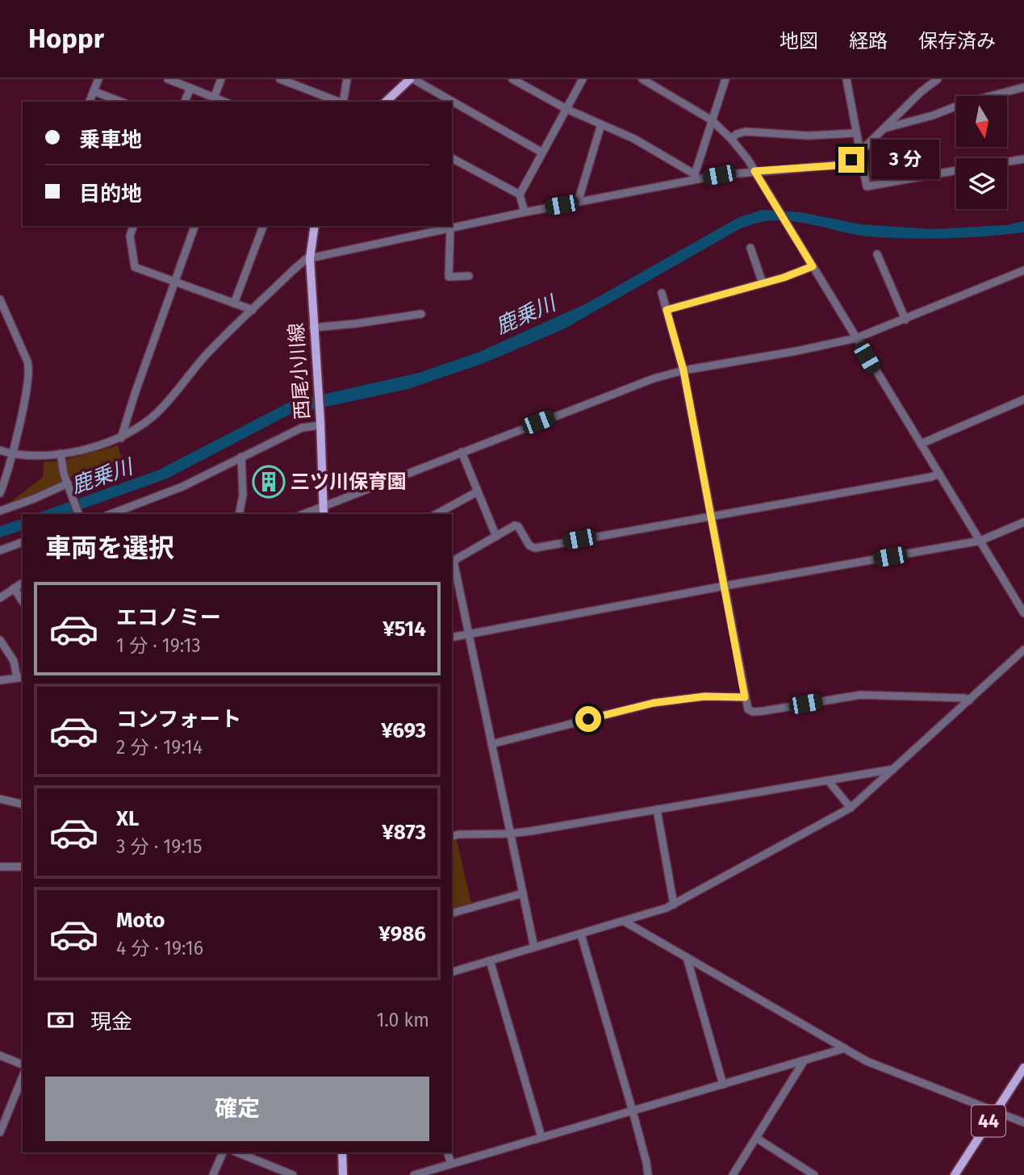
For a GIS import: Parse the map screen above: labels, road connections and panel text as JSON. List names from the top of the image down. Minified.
{"streets":{"main road":["西尾小川線","44"]},"water":["鹿乗川"],"places":{"building":["三ツ川保育園"]},"north":"bottom","page":{"header":"Hoppr","nav":["地図","経路","保存済み"],"banner":["乗車地","目的地"],"bubble":"3 分","heading":"車両を選択","list":[{"name":"エコノミー","note":"1 分 · 19:13","value":"¥514"},{"name":"コンフォート","note":"2 分 · 19:14","value":"¥693"},{"name":"XL","note":"3 分 · 19:15","value":"¥873"},{"name":"Moto","note":"4 分 · 19:16","value":"¥986"}],"pay":["現金","1.0 km"],"buttons":"確定"}}
